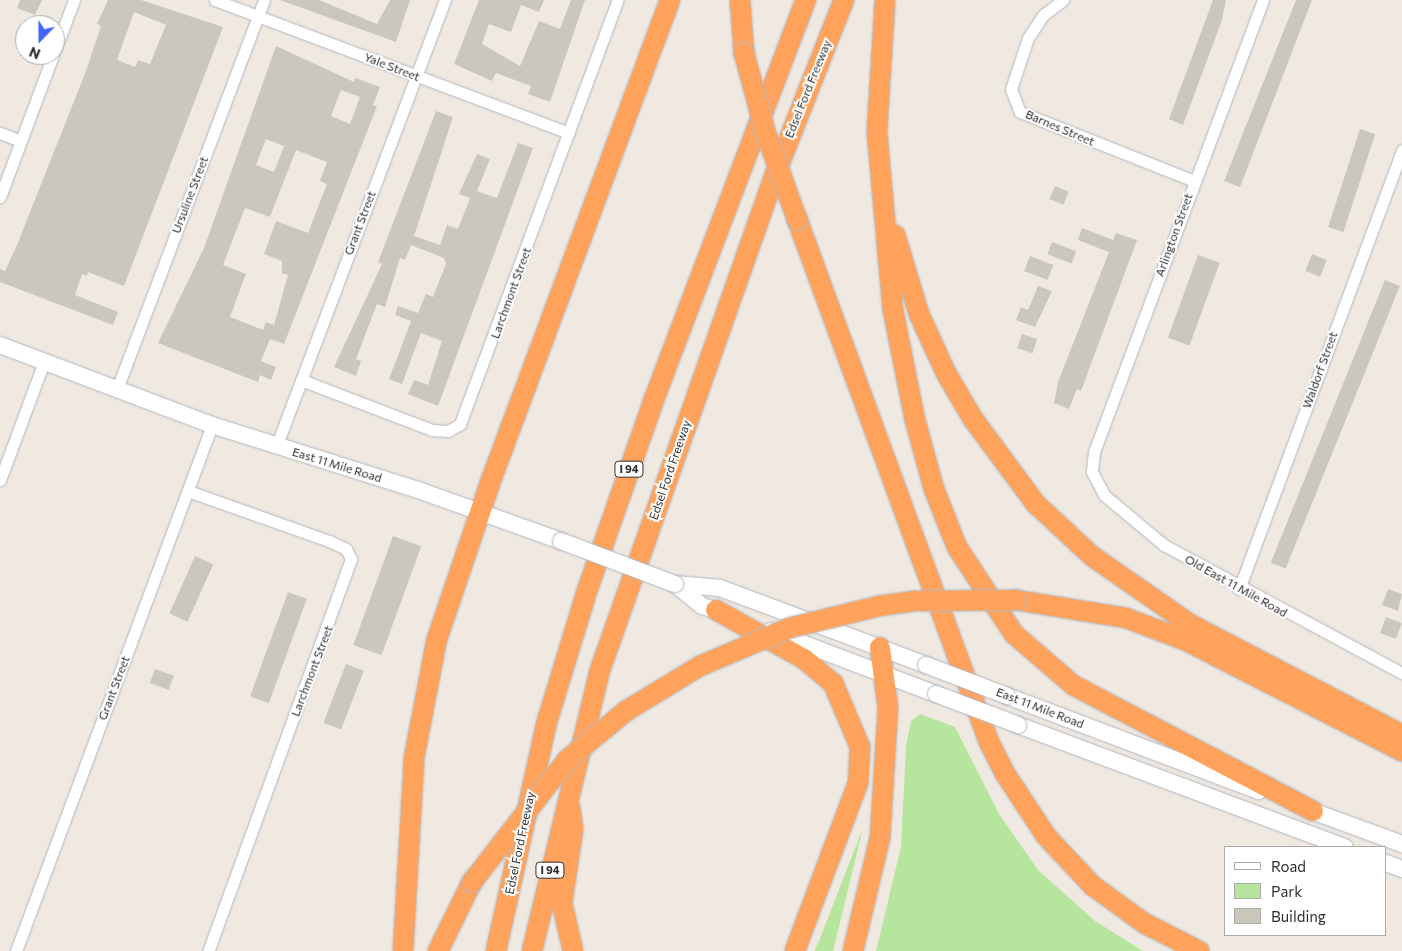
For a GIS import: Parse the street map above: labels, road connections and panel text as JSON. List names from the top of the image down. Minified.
{"streets":{"highway":["Edsel Ford Freeway","I 94"],"main road":["East 11 Mile Road"],"street":["Yale Street","Barnes Street","Ursuline Street","Grant Street","Arlington Street","Larchmont Street","Waldorf Street","Old East 11 Mile Road"]},"crossings":[["Yale Street","Ursuline Street"],["Yale Street","Grant Street"],["Yale Street","Larchmont Street"],["Barnes Street","Arlington Street"],["Ursuline Street","East 11 Mile Road"],["Grant Street","Larchmont Street"],["Grant Street","East 11 Mile Road"],["Arlington Street","Old East 11 Mile Road"],["Waldorf Street","Old East 11 Mile Road"]],"legend":["Road","Park","Building"],"north":"bottom"}
